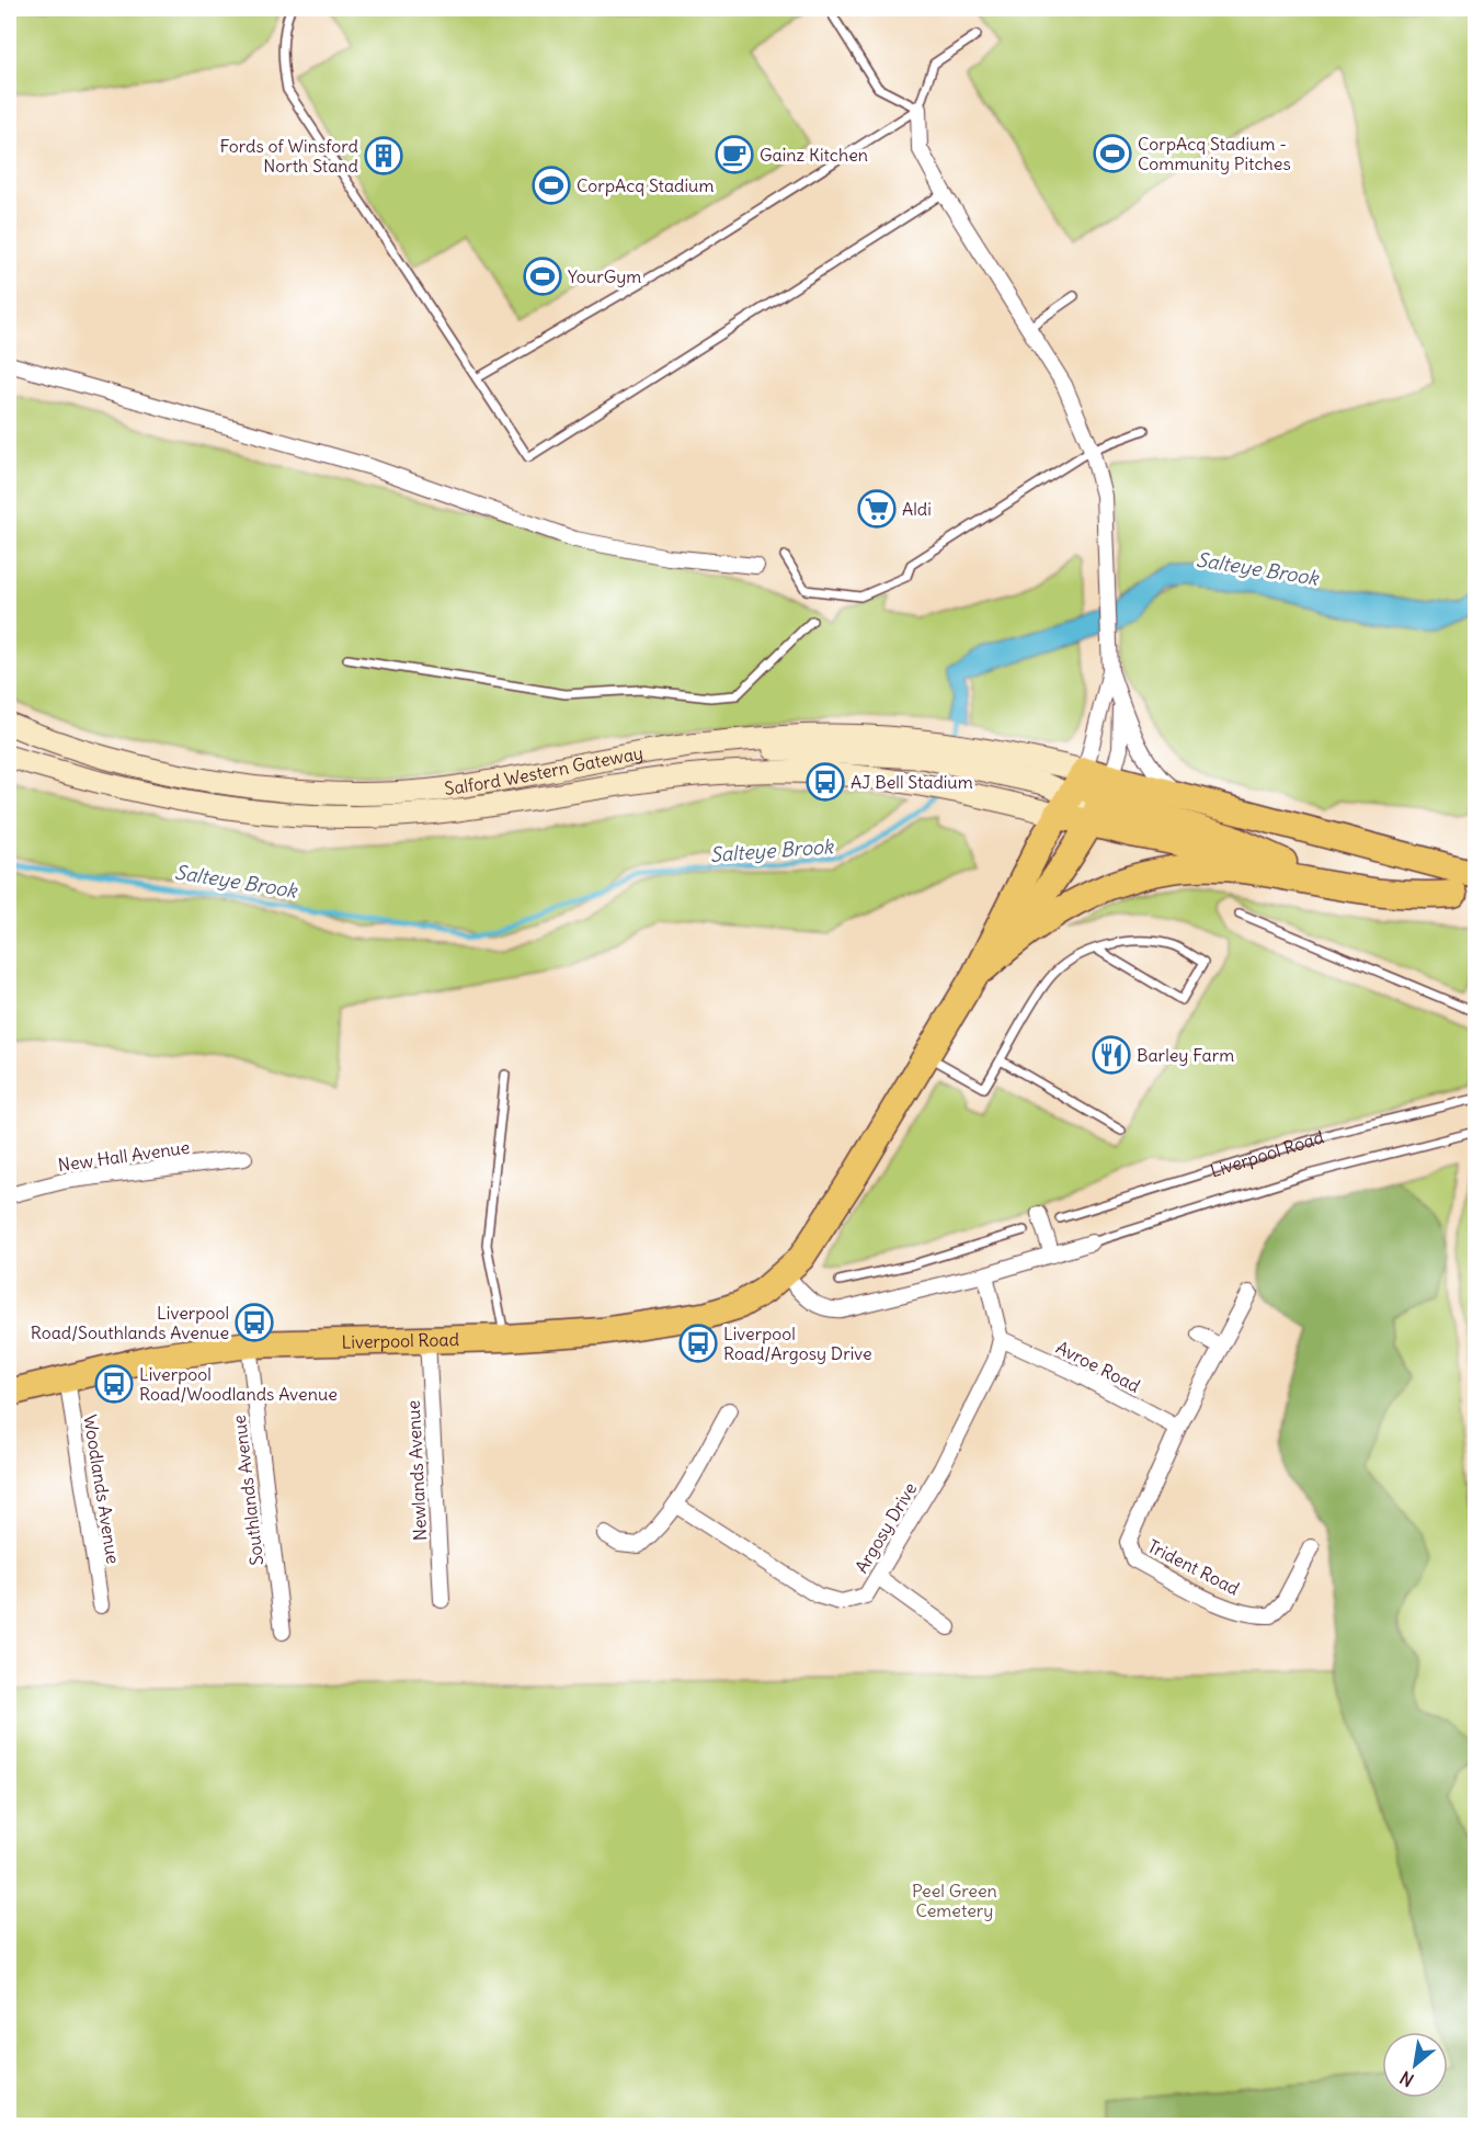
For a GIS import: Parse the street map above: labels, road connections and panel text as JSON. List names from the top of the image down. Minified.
{"streets":{"highway":["Liverpool Road"],"street":["Salford Western Gateway","New Hall Avenue","Avroe Road","Newlands Avenue","Woodlands Avenue","Southlands Avenue","Argosy Drive","Trident Road"]},"crossings":[["Salford Western Gateway","Liverpool Road"],["Liverpool Road","Newlands Avenue"],["Liverpool Road","Woodlands Avenue"],["Liverpool Road","Southlands Avenue"],["Avroe Road","Argosy Drive"],["Avroe Road","Trident Road"]],"water":["Salteye Brook"],"parks":["Peel Green Cemetery"],"places":{"sports":["CorpAcq Stadium - Community Pitches","CorpAcq Stadium","YourGym"],"cafe":["Gainz Kitchen"],"building":["Fords of Winsford North Stand"],"supermarket":["Aldi"],"bus stop":["AJ Bell Stadium","Liverpool Road/Southlands Avenue","Liverpool Road/Argosy Drive","Liverpool Road/Woodlands Avenue"],"restaurant":["Barley Farm"]},"north":"bottom left"}
